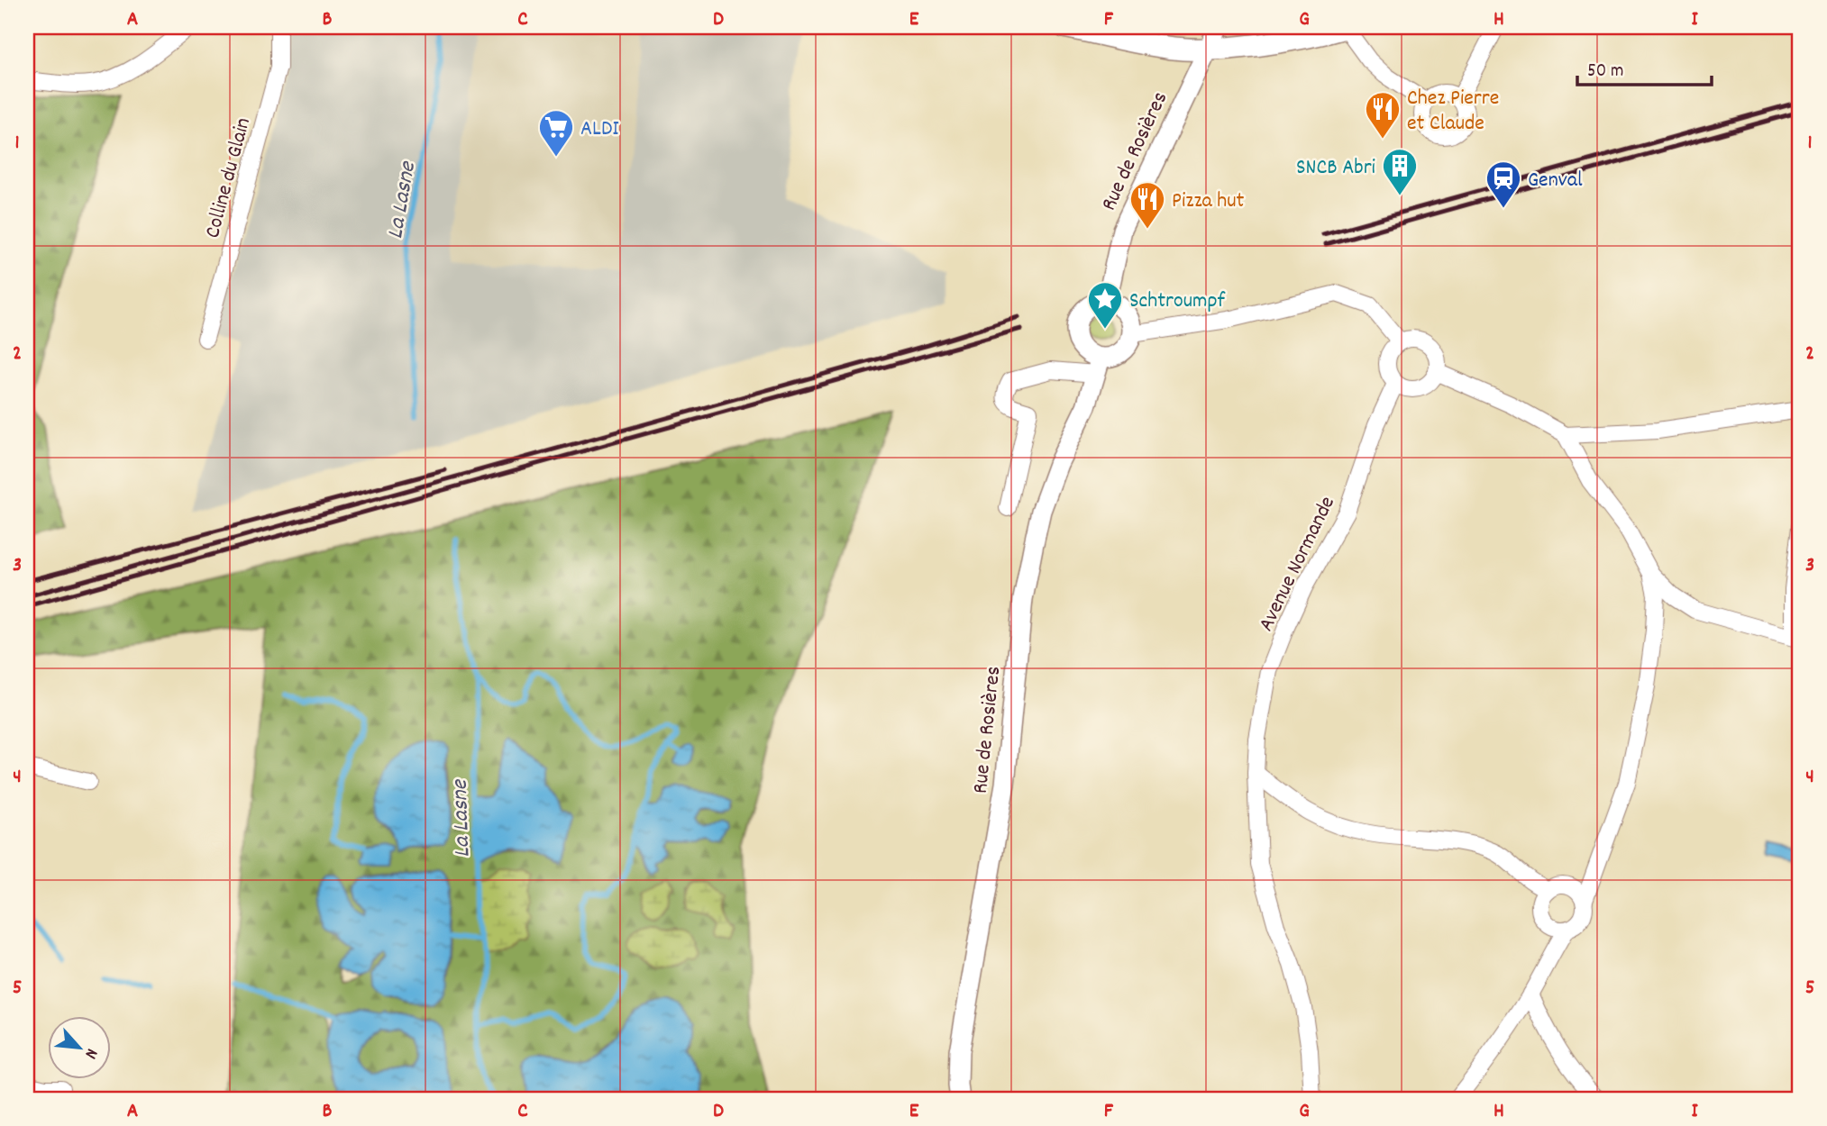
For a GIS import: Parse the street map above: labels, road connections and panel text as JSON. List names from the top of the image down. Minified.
{"streets":{"street":["Rue de Rosières","Colline du Glain","Avenue Normande"]},"water":["La Lasne"],"places":{"restaurant":["Chez Pierre et Claude","Pizza hut"],"supermarket":["ALDI"],"building":["SNCB Abri"],"station":["Genval"],"place":["Schtroumpf"]},"scale_bar":"50 m","north":"bottom right","grid":{"columns":["A","B","C","D","E","F","G","H","I"],"rows":["1","2","3","4","5"]}}
